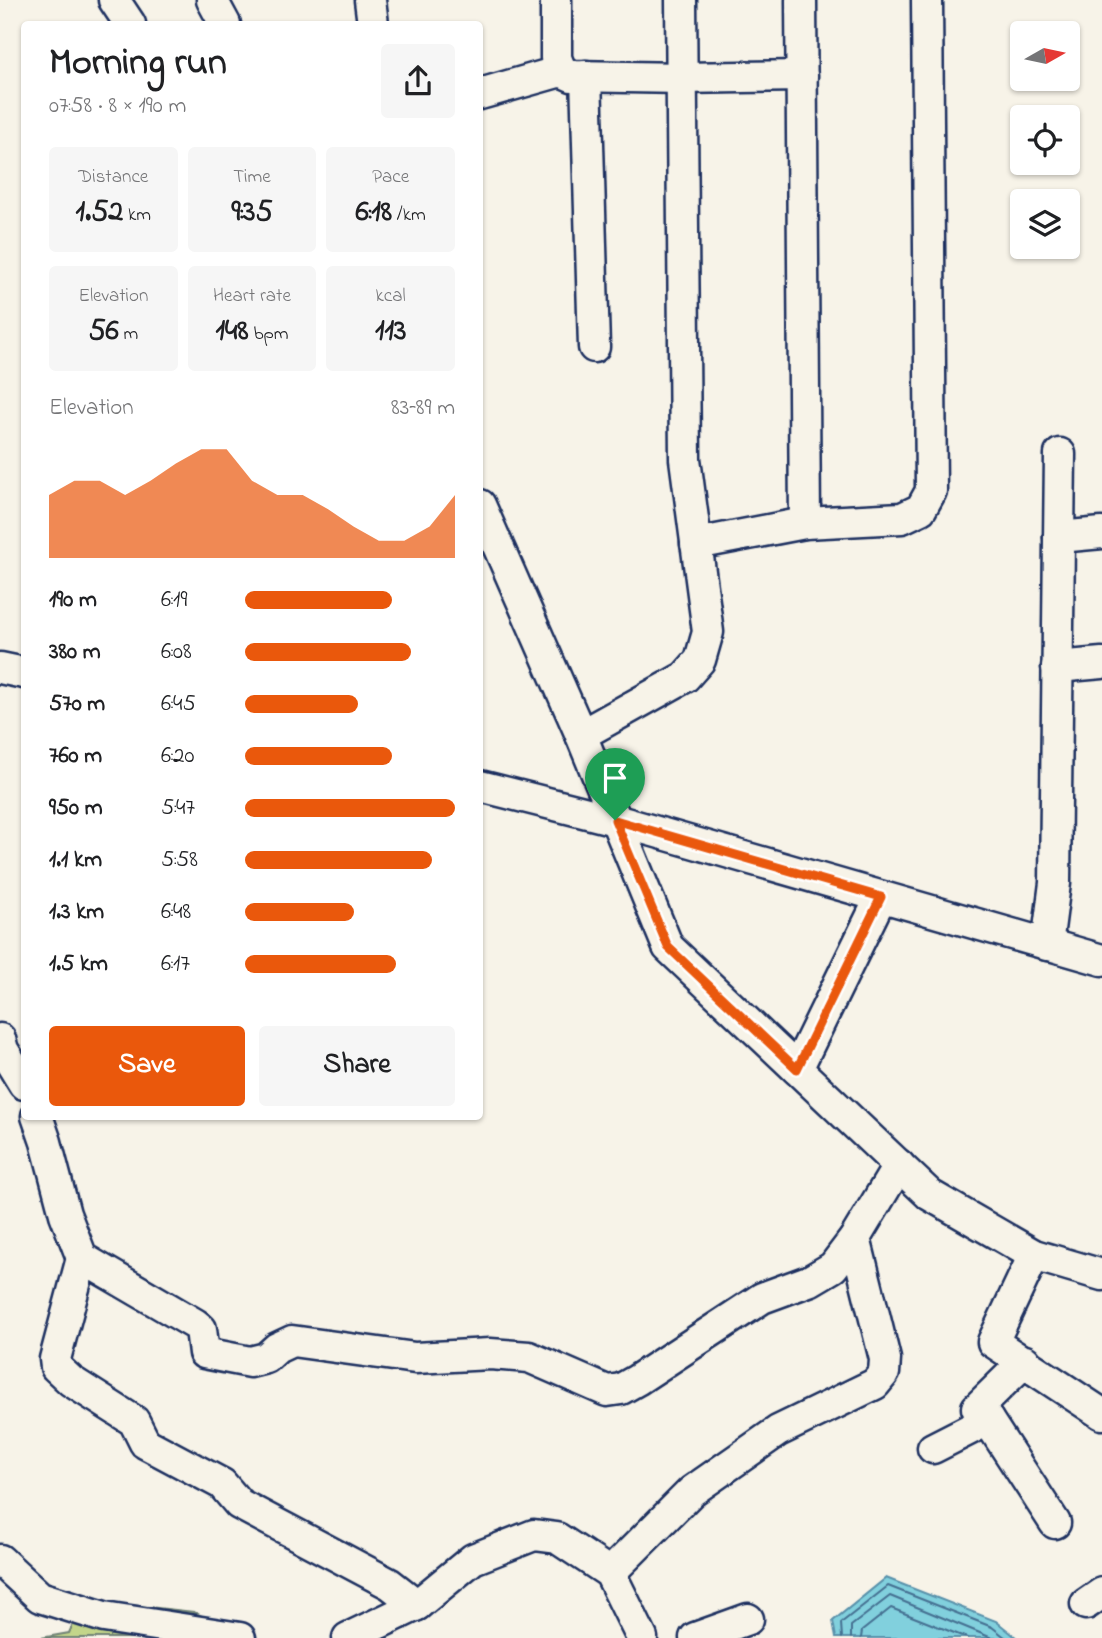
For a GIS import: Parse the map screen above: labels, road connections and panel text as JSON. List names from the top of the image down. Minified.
{"north":"right","page":{"heading":["Morning run","07:58 · 8 × 190 m"],"stats":[["Distance","1.52 km"],["Time","9:35"],["Pace","6:18 /km"],["Elevation","56 m"],["Heart rate","148 bpm"],["kcal","113"]],"chart":["Elevation","83–89 m"],"list":[{"name":"190 m","note":"6:19"},{"name":"380 m","note":"6:08"},{"name":"570 m","note":"6:45"},{"name":"760 m","note":"6:20"},{"name":"950 m","note":"5:47"},{"name":"1.1 km","note":"5:58"},{"name":"1.3 km","note":"6:48"},{"name":"1.5 km","note":"6:17"}],"buttons":["Save","Share"]}}
